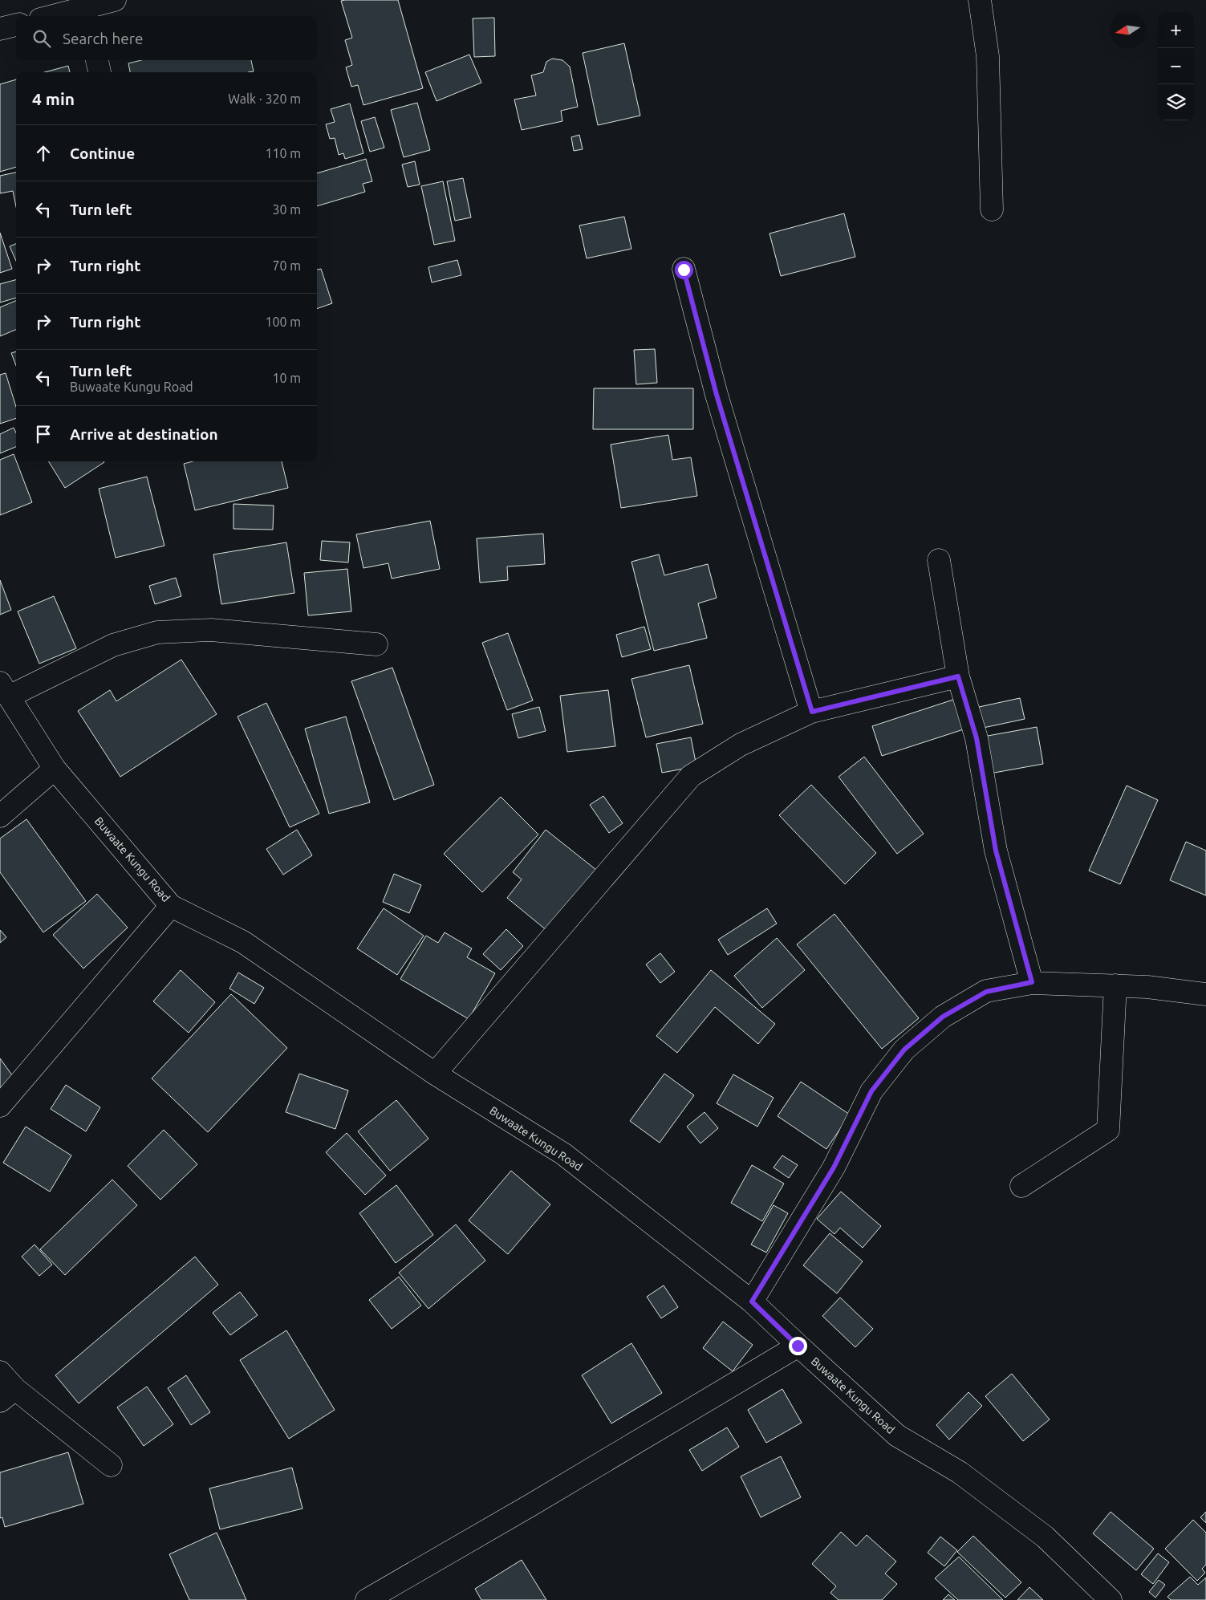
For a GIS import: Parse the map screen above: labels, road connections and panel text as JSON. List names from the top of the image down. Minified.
{"streets":{"street":["Buwaate Kungu Road"]},"north":"left","page":{"map_buttons":["+","−"],"search":"Search here","heading":["4 min","Walk · 320 m"],"list":[["Continue","110 m"],["Turn left","30 m"],["Turn right","70 m"],["Turn right","100 m"],["Turn left","Buwaate Kungu Road","10 m"],"Arrive at destination"]}}
